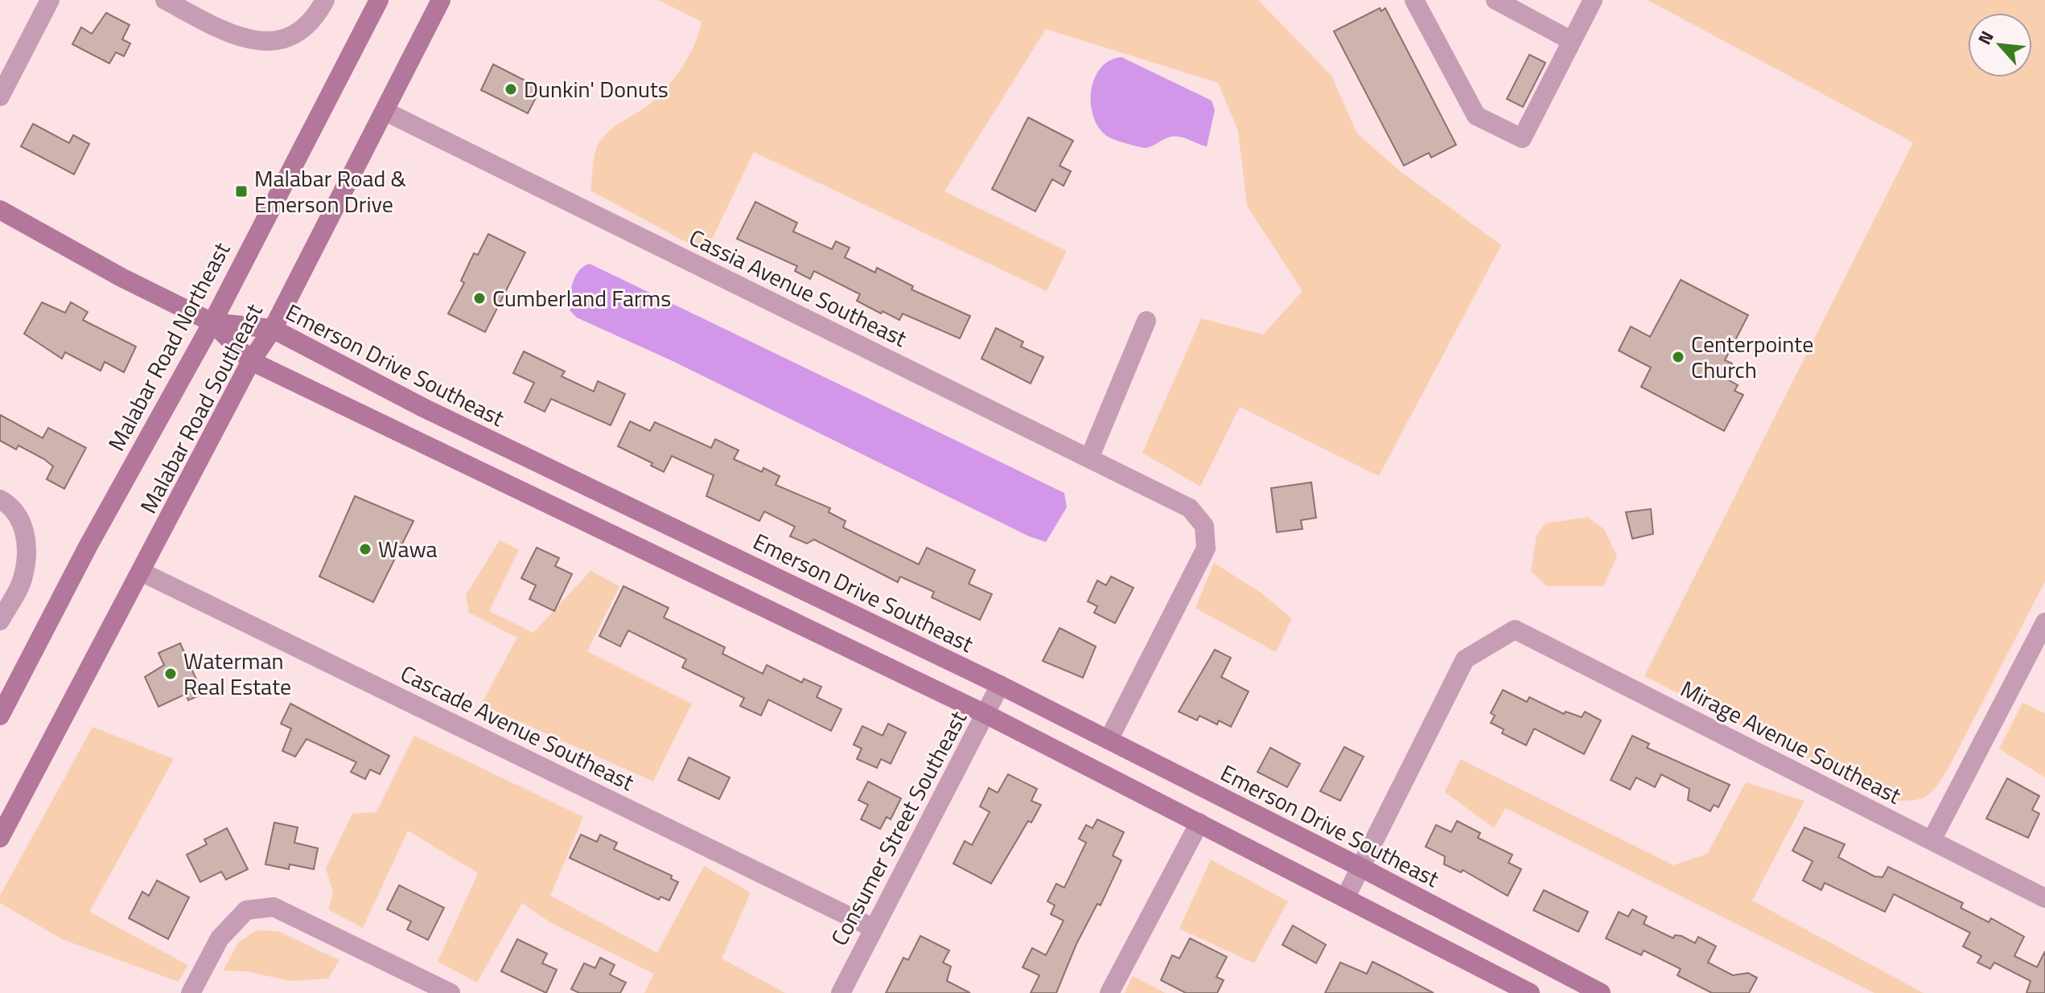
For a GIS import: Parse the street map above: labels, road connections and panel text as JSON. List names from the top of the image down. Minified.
{"streets":{"street":["Cassia Avenue Southeast","Malabar Road Northeast","Emerson Drive Southeast","Malabar Road Southeast","Cascade Avenue Southeast","Mirage Avenue Southeast","Consumer Street Southeast"]},"crossings":[["Cassia Avenue Southeast","Emerson Drive Southeast"],["Cassia Avenue Southeast","Malabar Road Southeast"],["Malabar Road Northeast","Emerson Drive Southeast"],["Emerson Drive Southeast","Malabar Road Southeast"],["Emerson Drive Southeast","Mirage Avenue Southeast"],["Emerson Drive Southeast","Consumer Street Southeast"],["Malabar Road Southeast","Cascade Avenue Southeast"],["Cascade Avenue Southeast","Consumer Street Southeast"]],"places":{"other":["Dunkin' Donuts","Cumberland Farms","Centerpointe Church","Wawa","Waterman Real Estate"],"transit":["Malabar Road & Emerson Drive"]},"north":"top left"}
